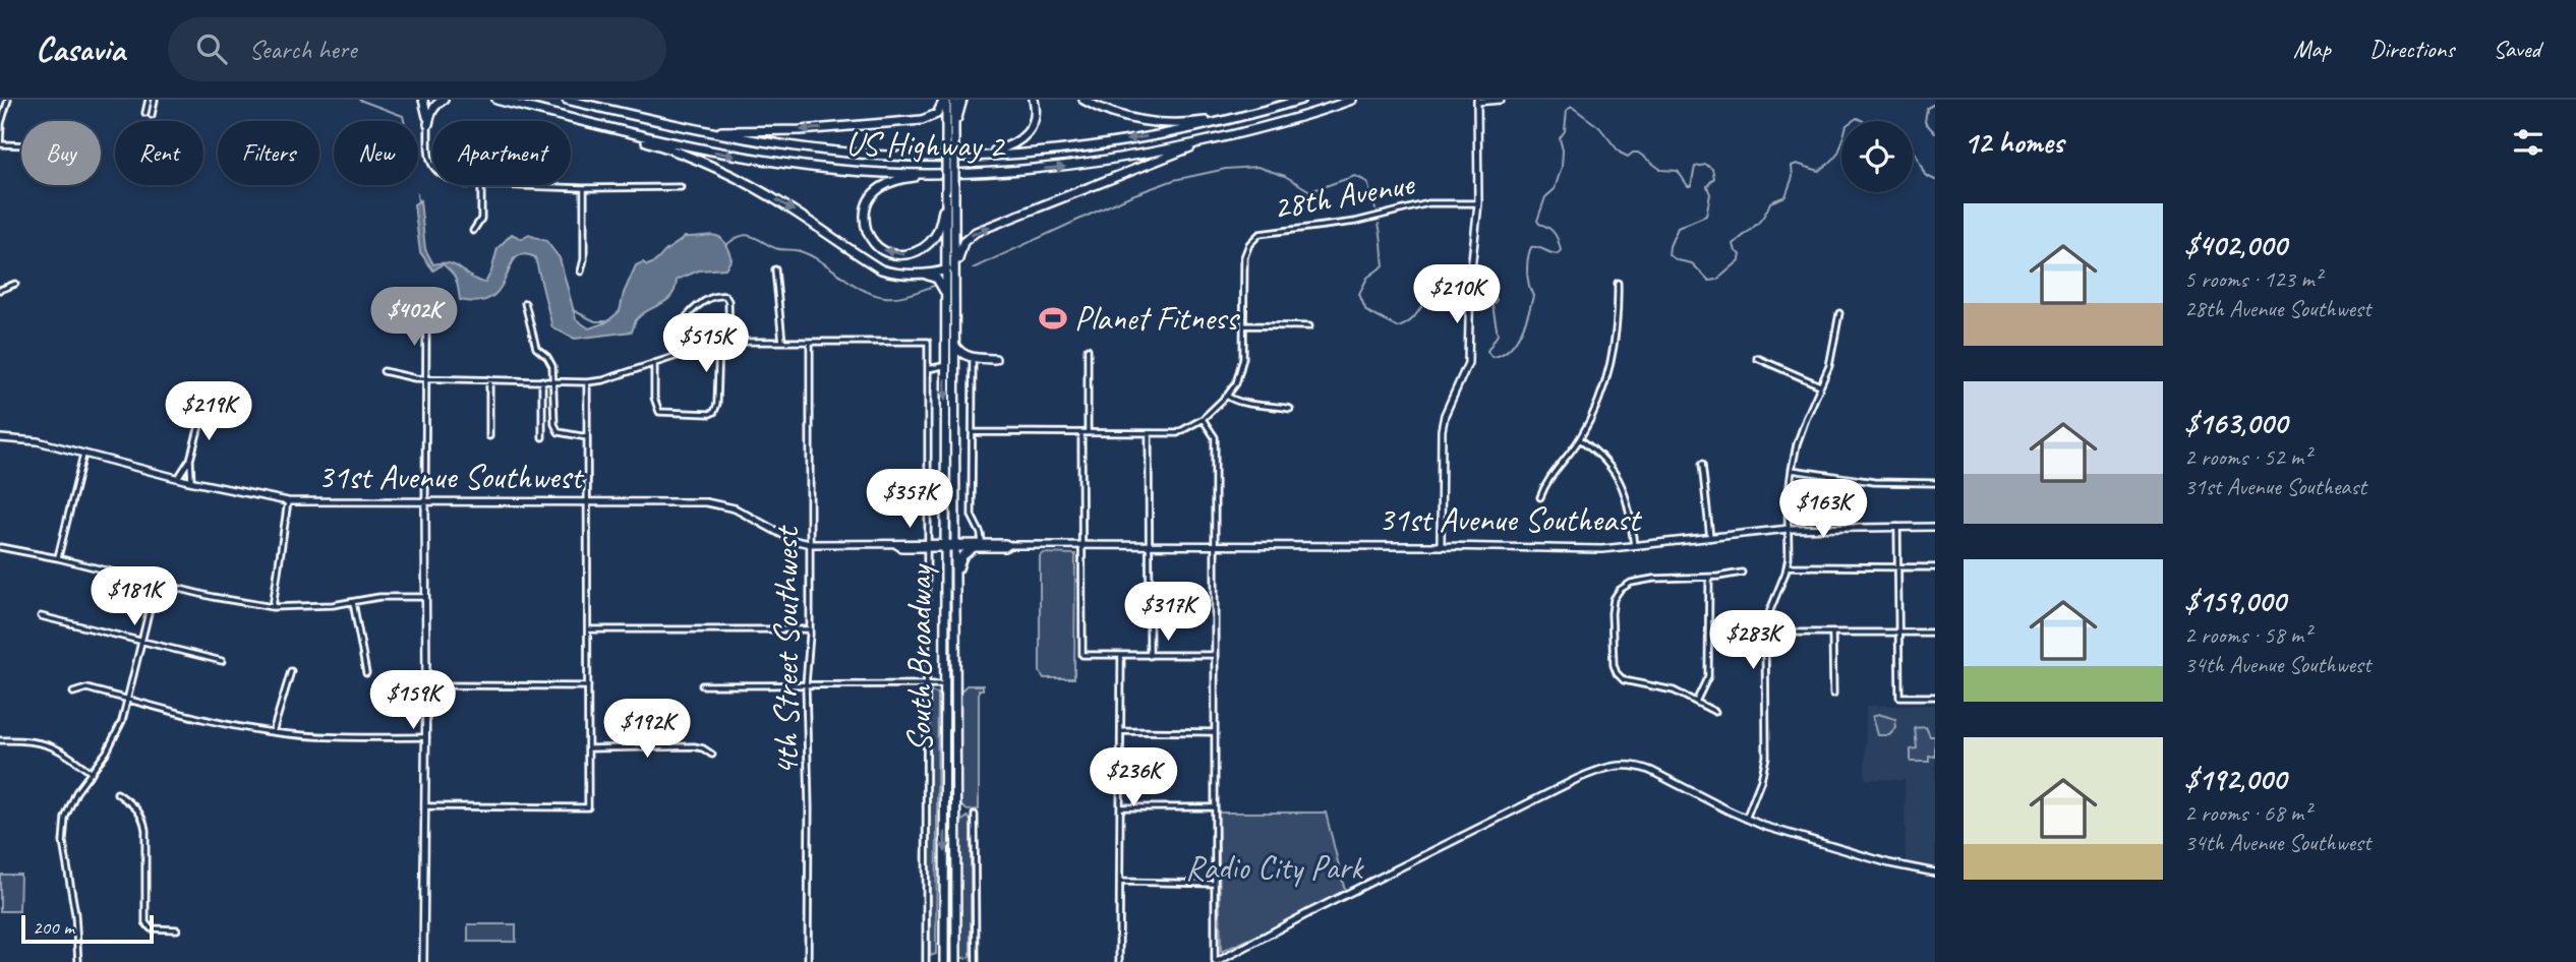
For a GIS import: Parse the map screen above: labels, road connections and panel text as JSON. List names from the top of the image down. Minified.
{"streets":{"highway":["US Highway 2","South Broadway"],"street":["28th Avenue","31st Avenue Southwest","31st Avenue Southeast","4th Street Southwest"]},"crossings":[["31st Avenue Southwest","31st Avenue Southeast"],["31st Avenue Southwest","4th Street Southwest"],["31st Avenue Southwest","South Broadway"]],"parks":["Radio City Park"],"places":{"sports":["Planet Fitness"]},"scale_bar":"200 m","page":{"header":"Casavia","search":"Search here","nav":["Map","Directions","Saved"],"heading":"12 homes","chip":["Buy","Rent","Filters","New","Apartment"],"list":[{"name":"$402,000","note":"5 rooms · 123 m² · 28th Avenue Southwest"},{"name":"$163,000","note":"2 rooms · 52 m² · 31st Avenue Southeast"},{"name":"$159,000","note":"2 rooms · 58 m² · 34th Avenue Southwest"},{"name":"$192,000","note":"2 rooms · 68 m² · 34th Avenue Southwest"}],"price":["$210K","$402K","$515K","$219K","$357K","$163K","$181K","$317K","$283K","$159K","$192K","$236K"],"scale":"200 m"}}
